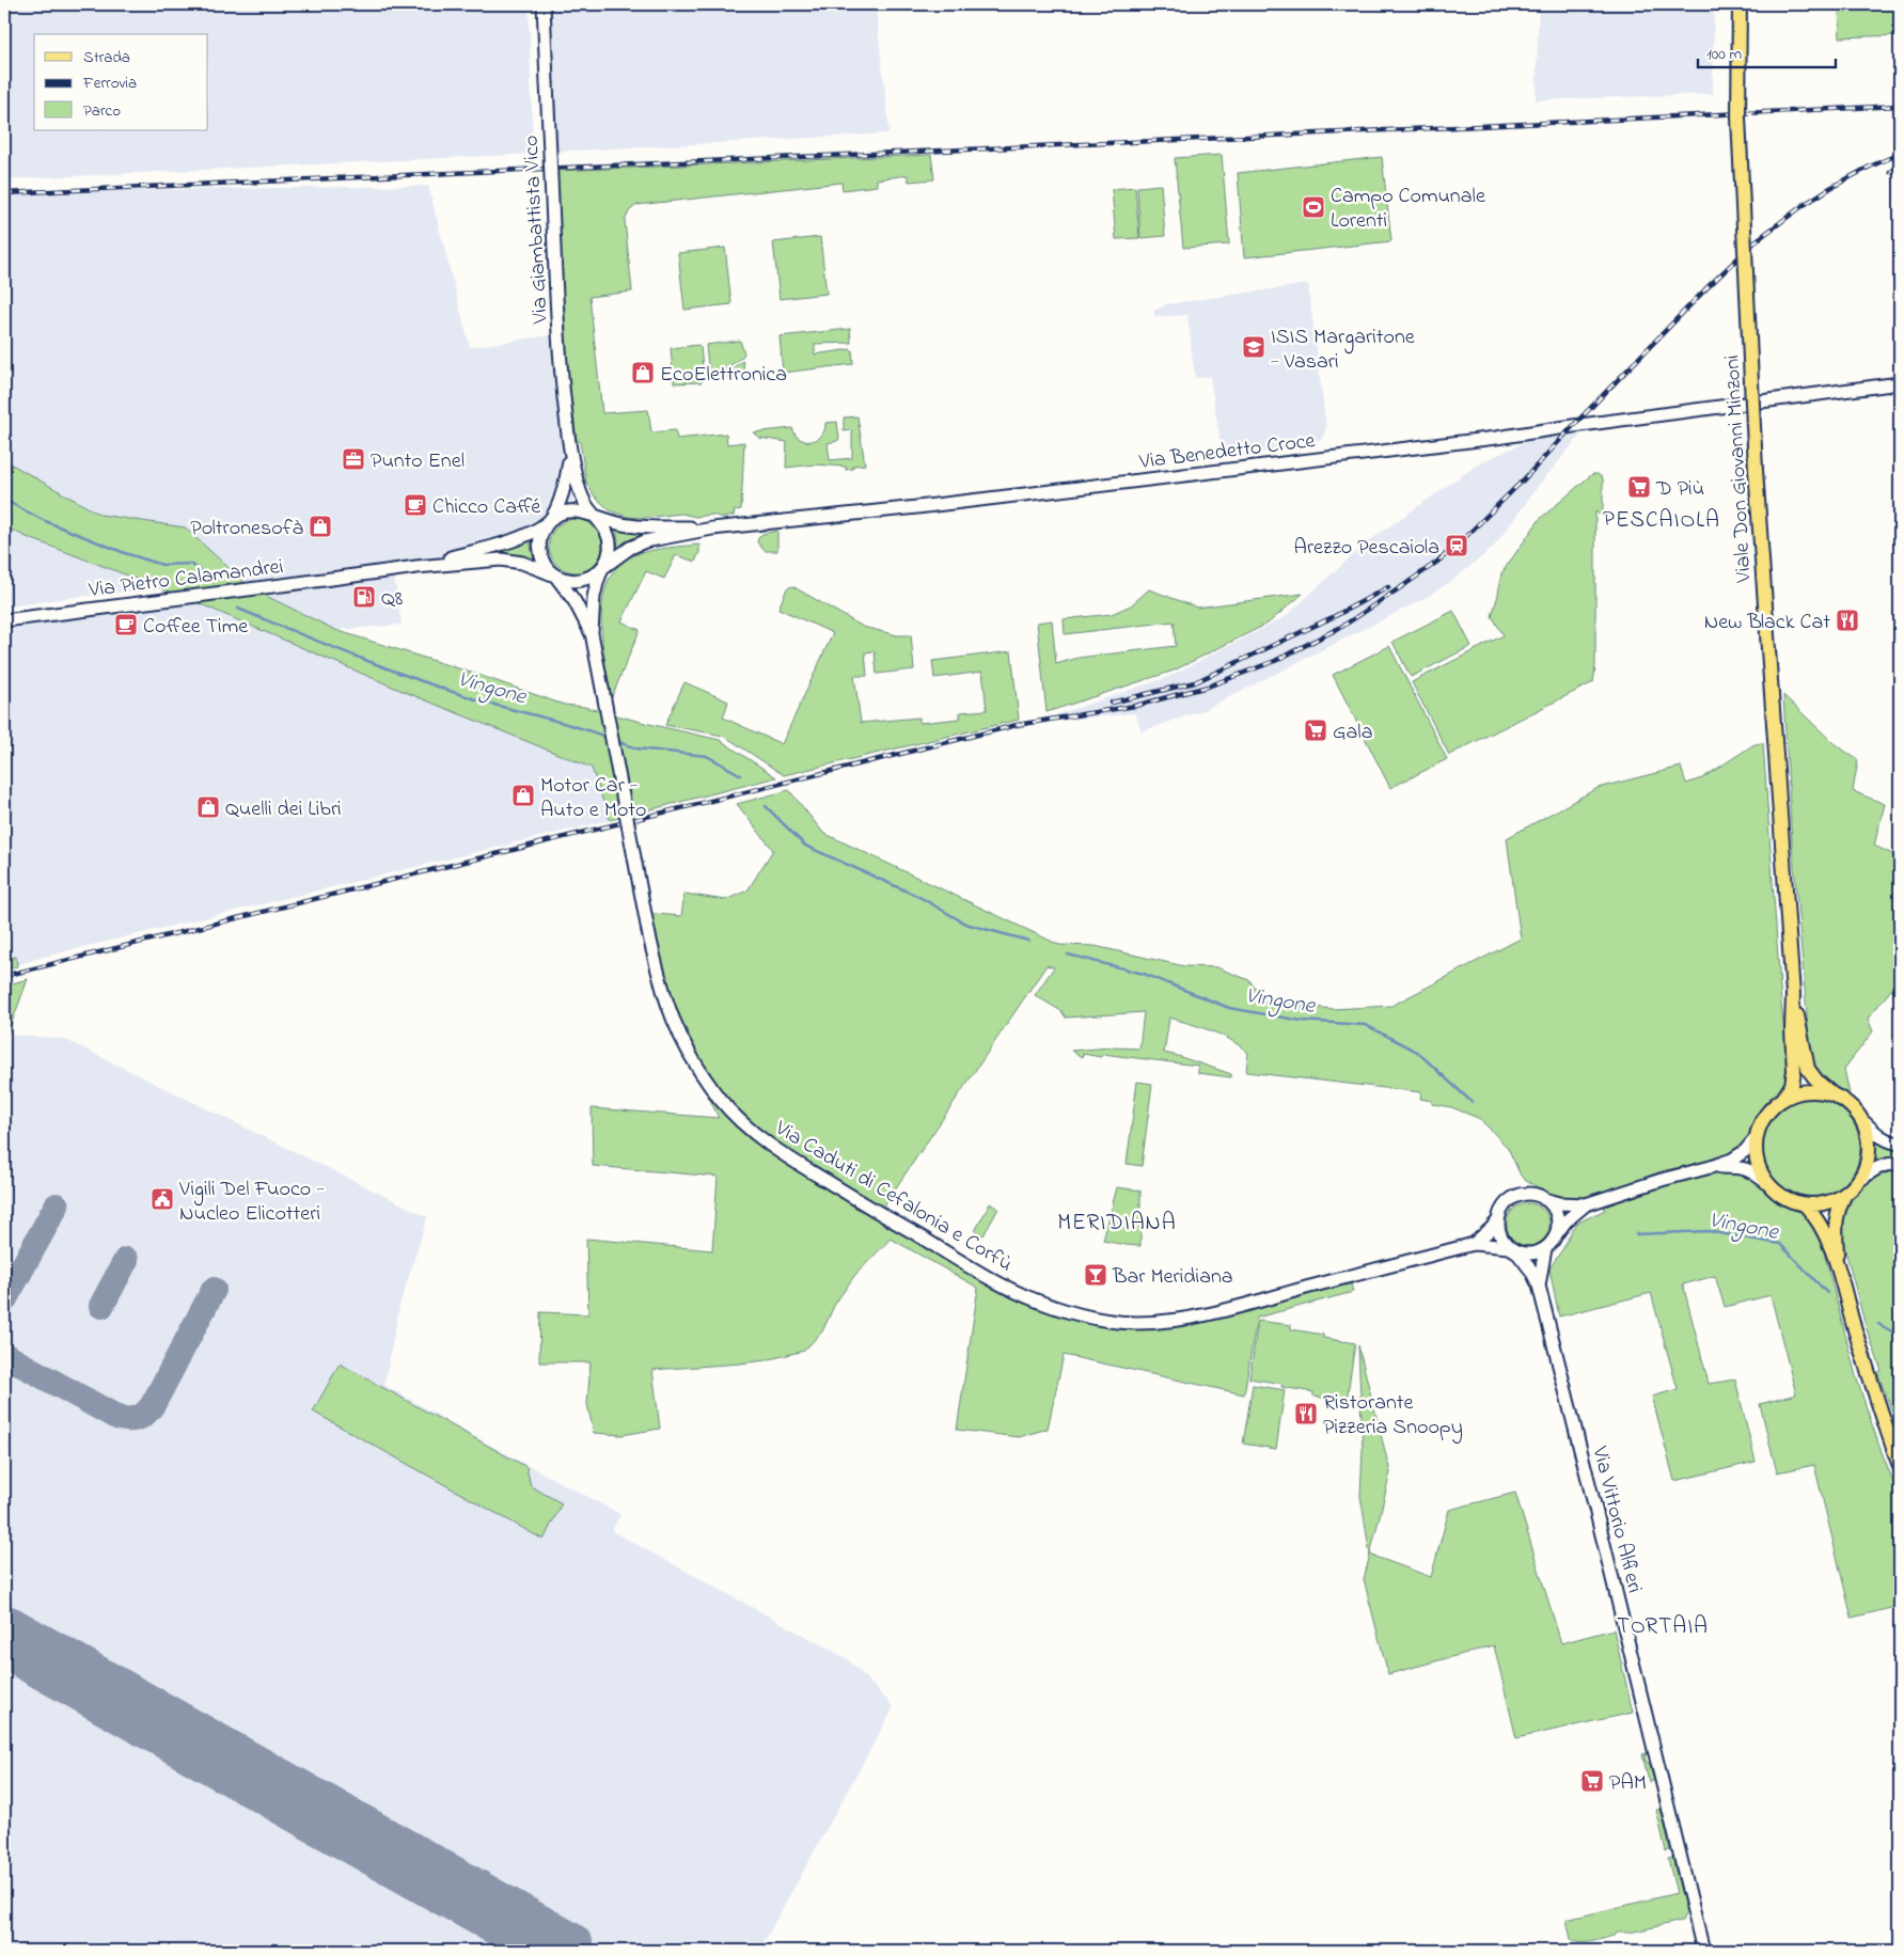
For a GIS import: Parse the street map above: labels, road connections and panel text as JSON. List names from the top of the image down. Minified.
{"streets":{"main road":["Viale Don Giovanni Minzoni"],"street":["Via Giambattista Vico","Via Benedetto Croce","Via Pietro Calamandrei","Via Caduti di Cefalonia e Corfù","Via Vittorio Alfieri"]},"crossings":[["Via Giambattista Vico","Via Benedetto Croce"],["Via Giambattista Vico","Via Caduti di Cefalonia e Corfù"],["Via Benedetto Croce","Via Pietro Calamandrei"],["Via Benedetto Croce","Via Caduti di Cefalonia e Corfù"],["Via Caduti di Cefalonia e Corfù","Via Vittorio Alfieri"]],"districts":["PESCAIOLA","MERIDIANA","TORTAIA"],"water":["Vingone"],"places":{"sports":["Campo Comunale Lorenti"],"school or university":["ISIS Margaritone - Vasari"],"shop":["EcoElettronica","Poltronesofà","Motor Car - Auto e Moto","Quelli dei Libri"],"office":["Punto Enel"],"supermarket":["D Più","Gala","PAM"],"cafe":["Chicco Caffé","Coffee Time"],"station":["Arezzo Pescaiola"],"fuel station":["Q8"],"restaurant":["New Black Cat","Ristorante Pizzeria Snoopy"],"public building":["Vigili Del Fuoco - Nucleo Elicotteri"],"bar":["Bar Meridiana"]},"legend":["Strada","Ferrovia","Parco"],"scale_bar":"100 m"}
